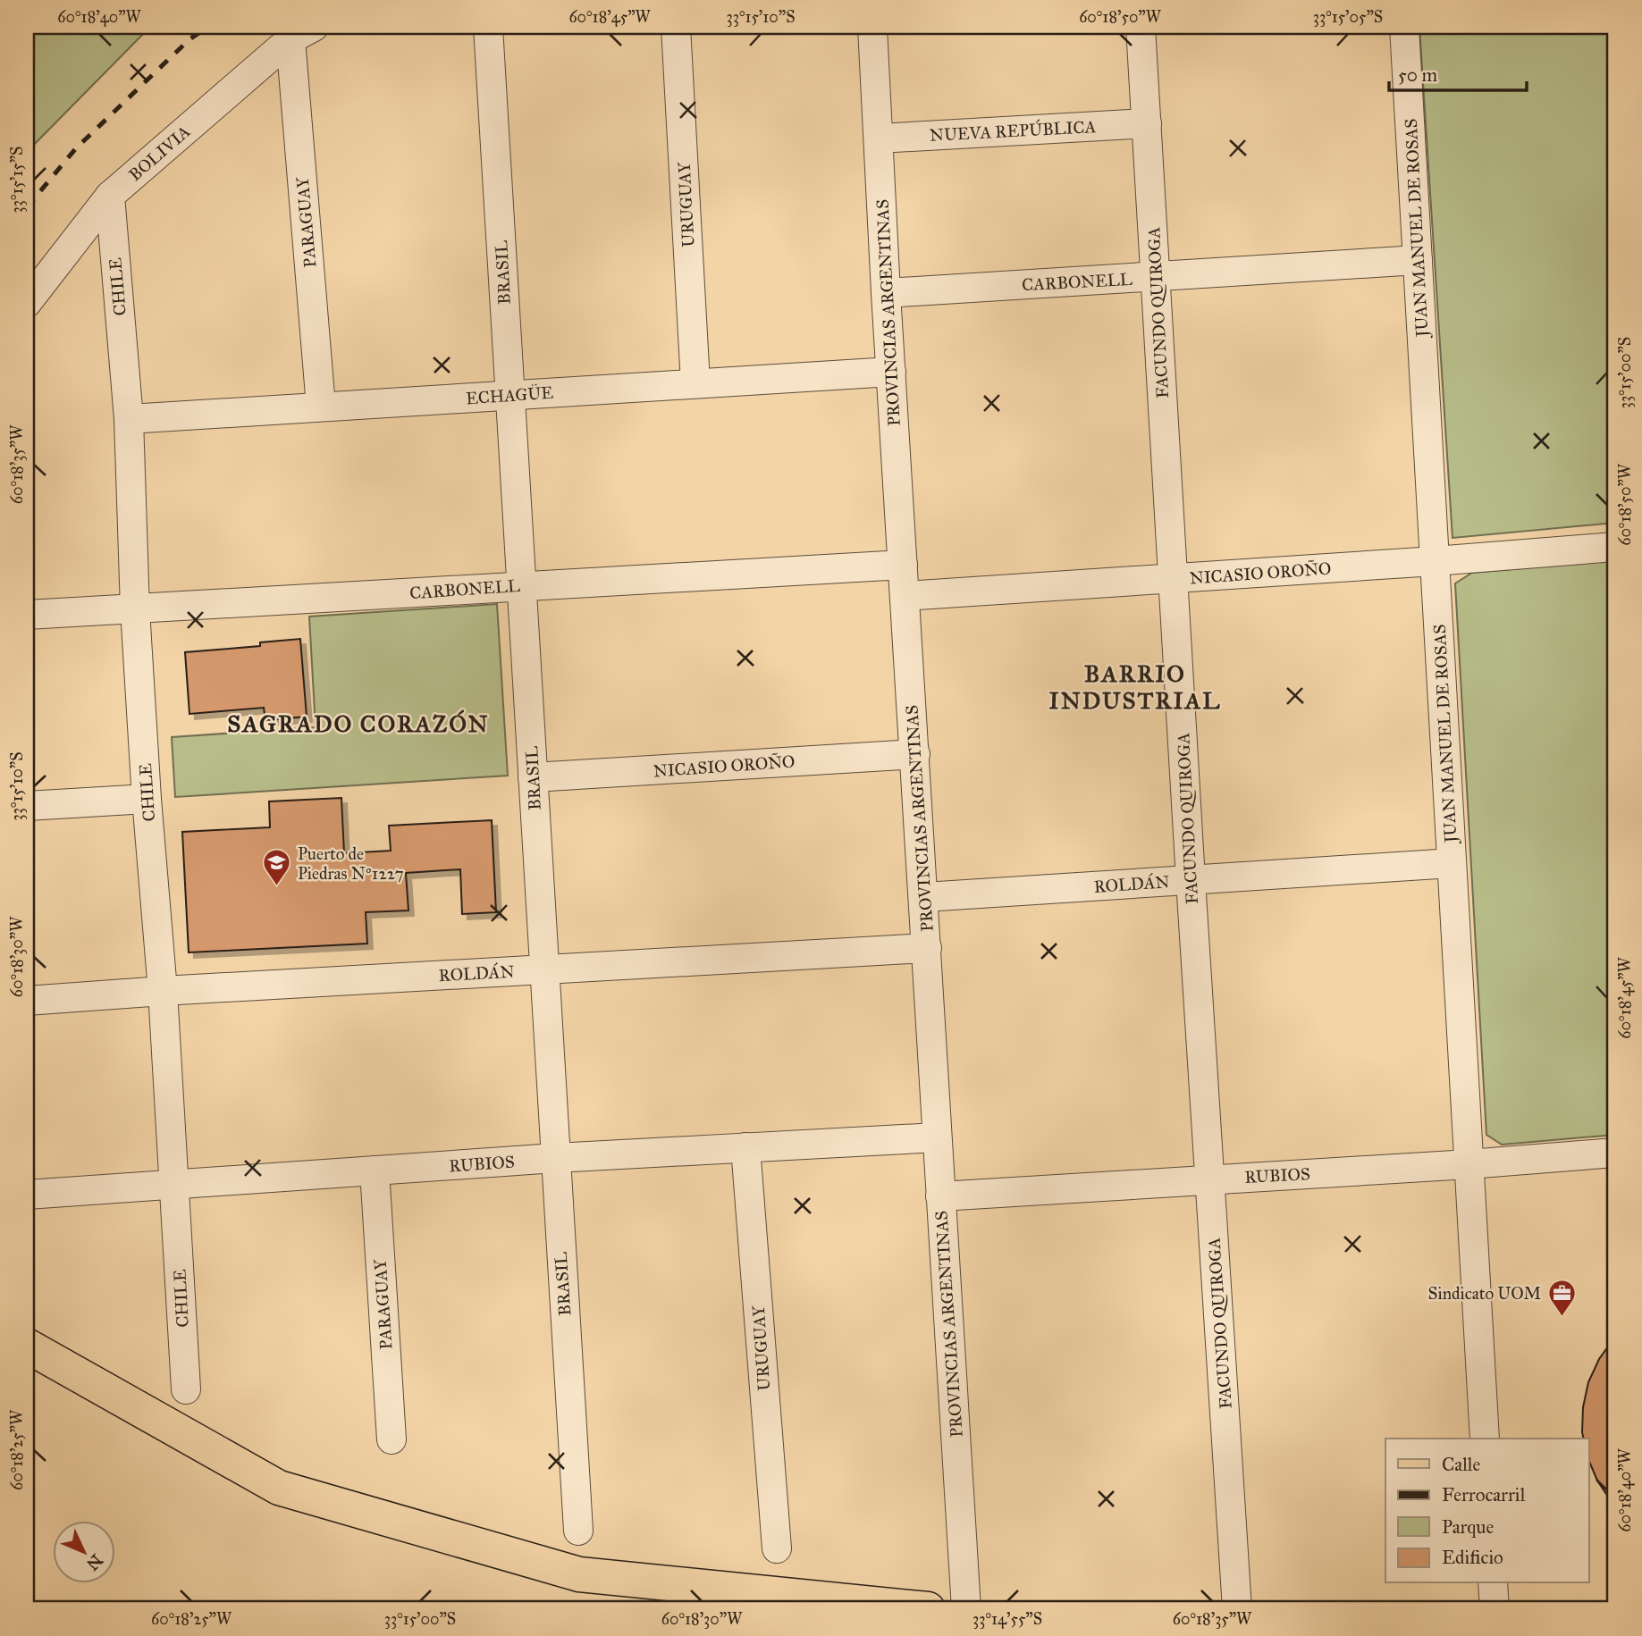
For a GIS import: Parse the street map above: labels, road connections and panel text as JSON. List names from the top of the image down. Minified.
{"streets":{"street":["NUEVA REPÚBLICA","BOLIVIA","URUGUAY","PARAGUAY","JUAN MANUEL DE ROSAS","BRASIL","CARBONELL","CHILE","PROVINCIAS ARGENTINAS","FACUNDO QUIROGA","ECHAGÜE","NICASIO OROÑO","ROLDÁN","RUBIOS"]},"crossings":[["NUEVA REPÚBLICA","PROVINCIAS ARGENTINAS"],["NUEVA REPÚBLICA","FACUNDO QUIROGA"],["BOLIVIA","PARAGUAY"],["BOLIVIA","CHILE"],["URUGUAY","ECHAGÜE"],["URUGUAY","RUBIOS"],["PARAGUAY","ECHAGÜE"],["PARAGUAY","RUBIOS"],["JUAN MANUEL DE ROSAS","CARBONELL"],["JUAN MANUEL DE ROSAS","NICASIO OROÑO"],["JUAN MANUEL DE ROSAS","ROLDÁN"],["JUAN MANUEL DE ROSAS","RUBIOS"],["BRASIL","CARBONELL"],["BRASIL","ECHAGÜE"],["BRASIL","NICASIO OROÑO"],["BRASIL","ROLDÁN"],["BRASIL","RUBIOS"],["CARBONELL","CHILE"],["CARBONELL","PROVINCIAS ARGENTINAS"],["CARBONELL","FACUNDO QUIROGA"],["CHILE","ECHAGÜE"],["CHILE","ROLDÁN"],["CHILE","RUBIOS"],["PROVINCIAS ARGENTINAS","ECHAGÜE"],["PROVINCIAS ARGENTINAS","NICASIO OROÑO"],["PROVINCIAS ARGENTINAS","ROLDÁN"],["PROVINCIAS ARGENTINAS","RUBIOS"],["FACUNDO QUIROGA","NICASIO OROÑO"],["FACUNDO QUIROGA","ROLDÁN"],["FACUNDO QUIROGA","RUBIOS"]],"districts":["BARRIO INDUSTRIAL","SAGRADO CORAZÓN"],"places":{"school or university":["Puerto de Piedras Nº1227"],"office":["Sindicato UOM"]},"legend":["Calle","Ferrocarril","Parque","Edificio"],"scale_bar":"50 m","north":"bottom right","coordinates":["60°18'40\"W","60°18'45\"W","33°15'10\"S","60°18'50\"W","33°15'05\"S","33°15'15\"S","33°15'00\"S","60°18'35\"W","60°18'30\"W","60°18'25\"W","33°14'55\"S"]}
